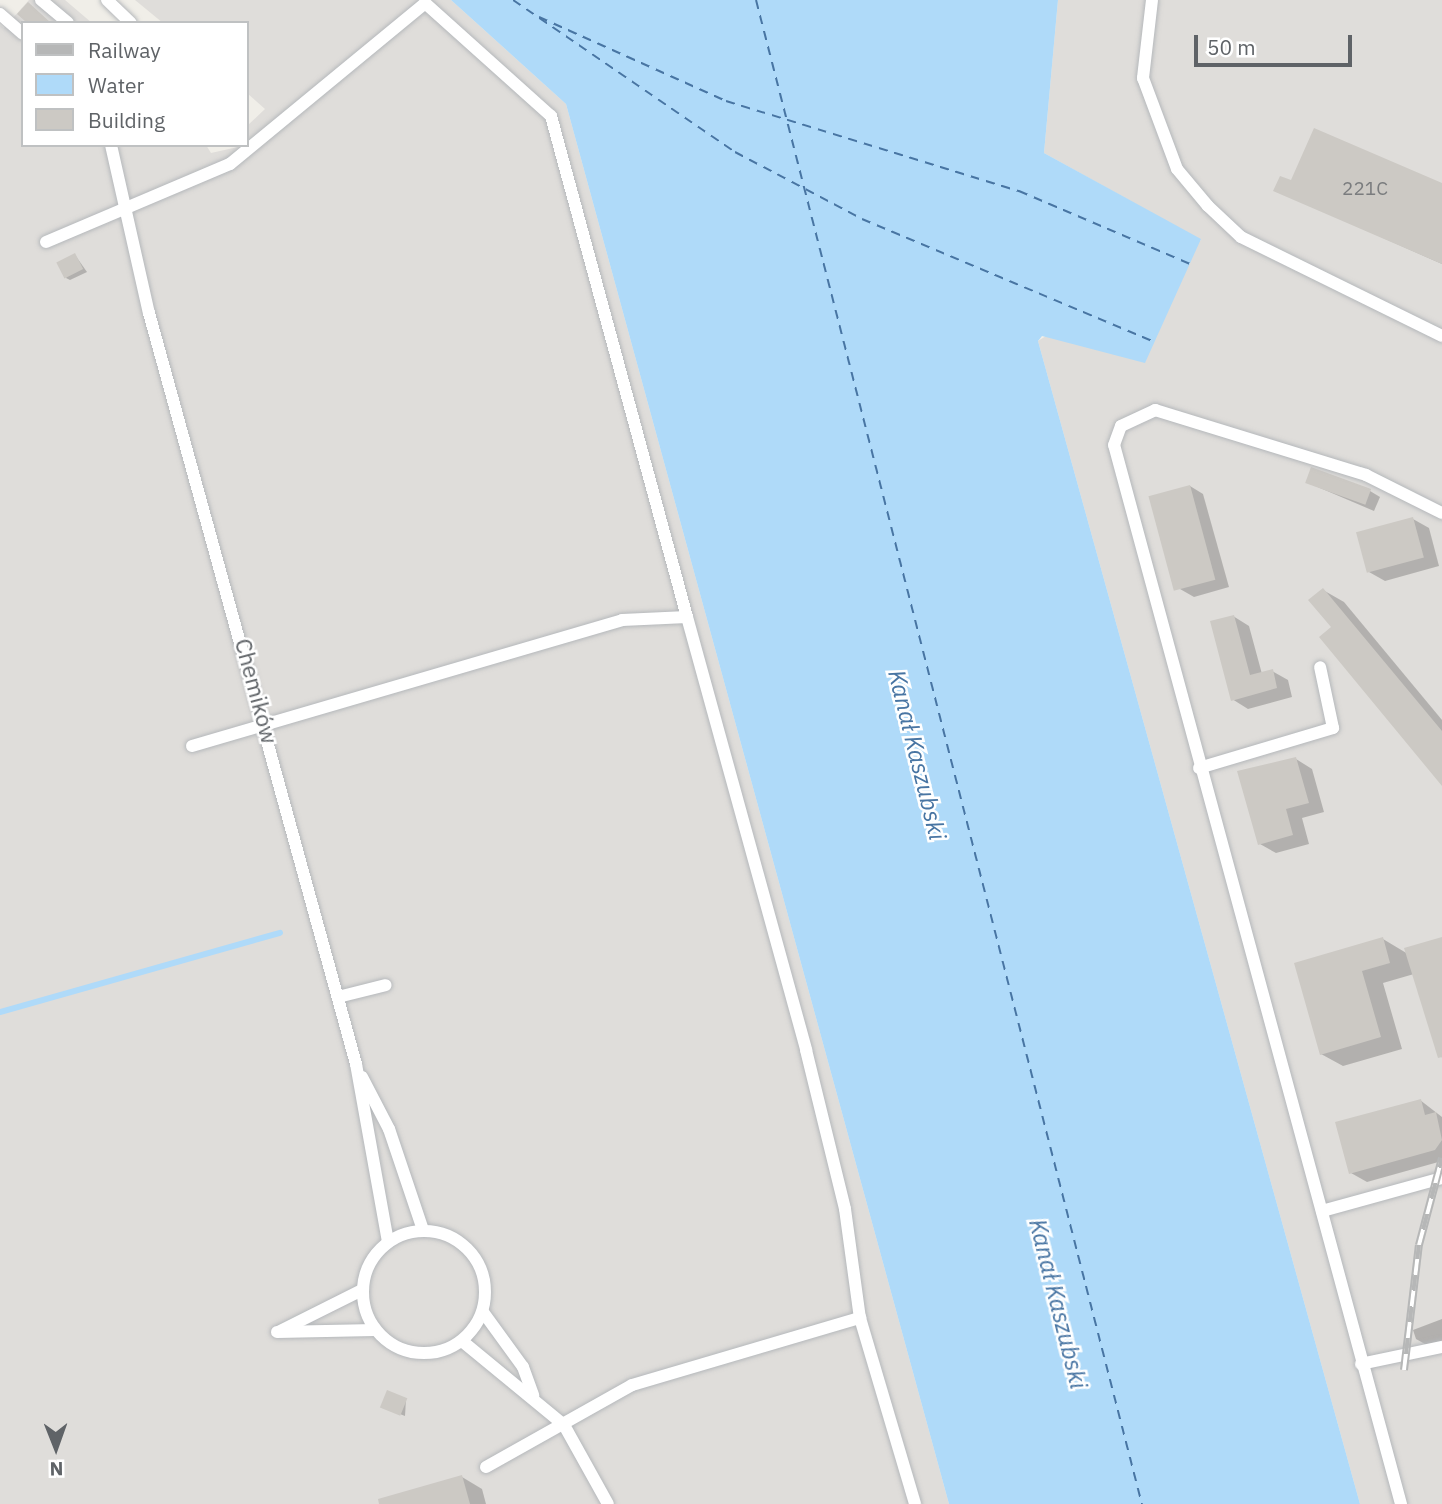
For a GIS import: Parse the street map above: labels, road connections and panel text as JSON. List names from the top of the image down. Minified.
{"streets":{"lane":["Chemików"]},"water":["Kanał Kaszubski"],"house_numbers":["221C"],"legend":["Railway","Water","Building"],"scale_bar":"50 m","north":"bottom"}
